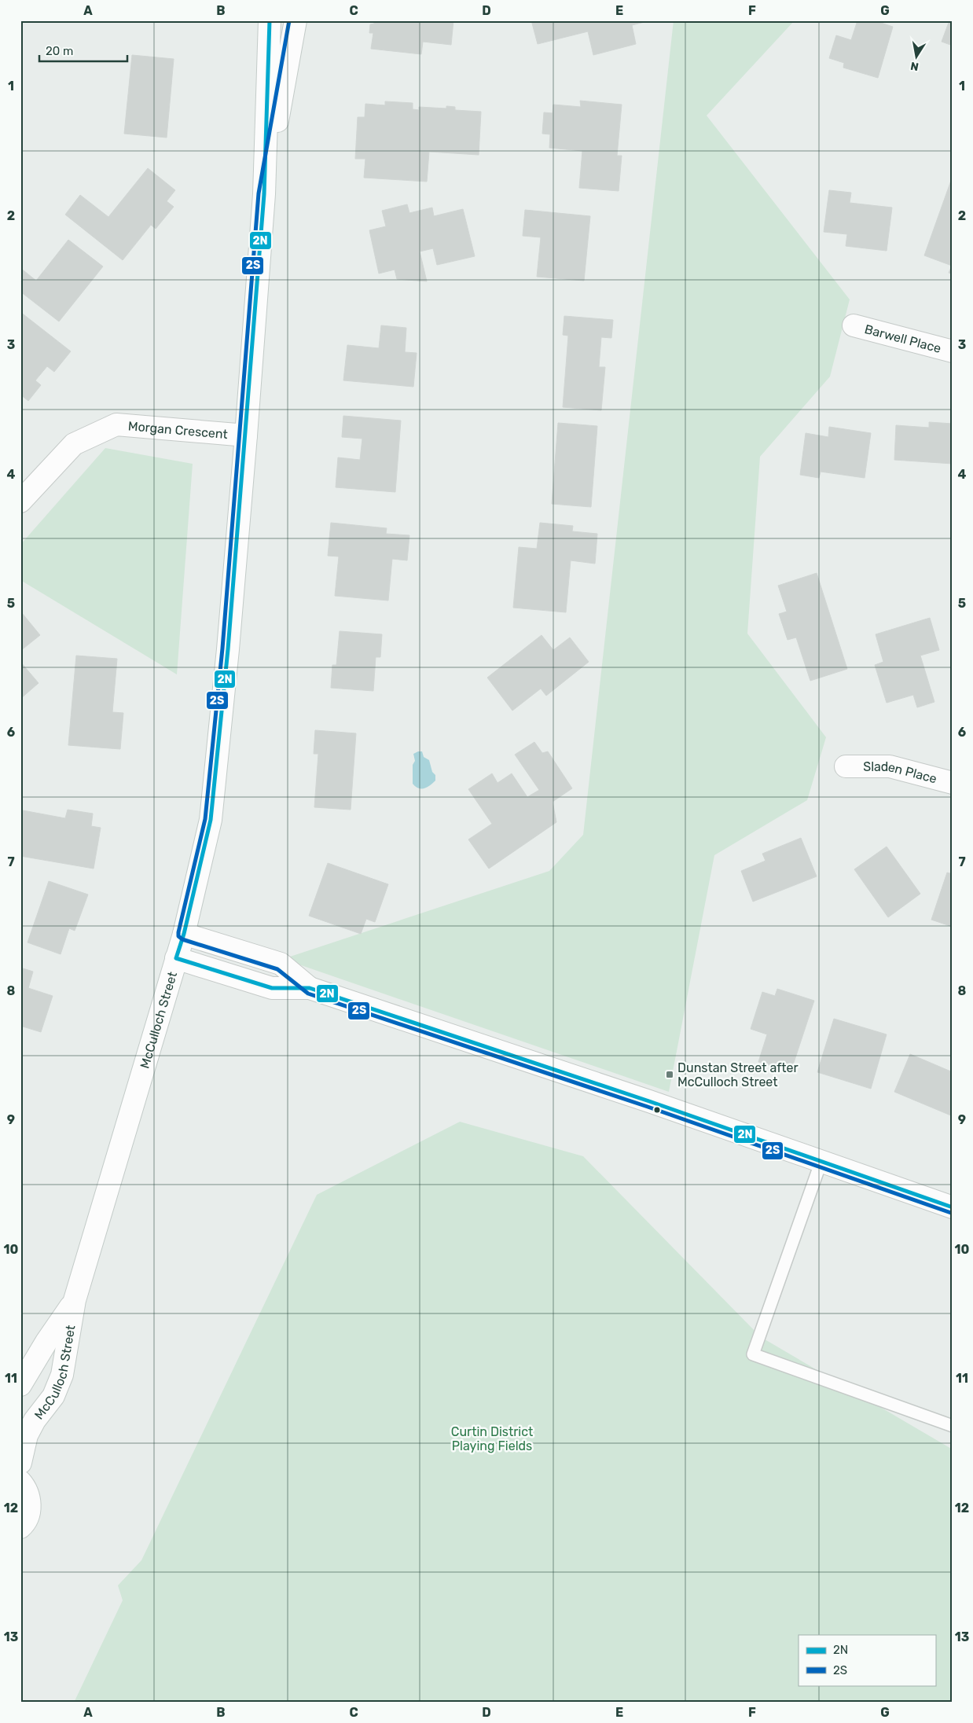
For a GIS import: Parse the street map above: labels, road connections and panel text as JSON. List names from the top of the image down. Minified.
{"streets":{"main road":["Barwell Place","Morgan Crescent","Sladen Place","McCulloch Street"]},"crossings":[["Morgan Crescent","McCulloch Street"]],"parks":["Curtin District Playing Fields"],"places":{"transit":["Dunstan Street after McCulloch Street"]},"lines":["transit line 2N","transit line 2S"],"legend":["2N","2S"],"scale_bar":"20 m","north":"bottom","grid":{"columns":["A","B","C","D","E","F","G"],"rows":["1","2","3","4","5","6","7","8","9","10","11","12","13"]}}
